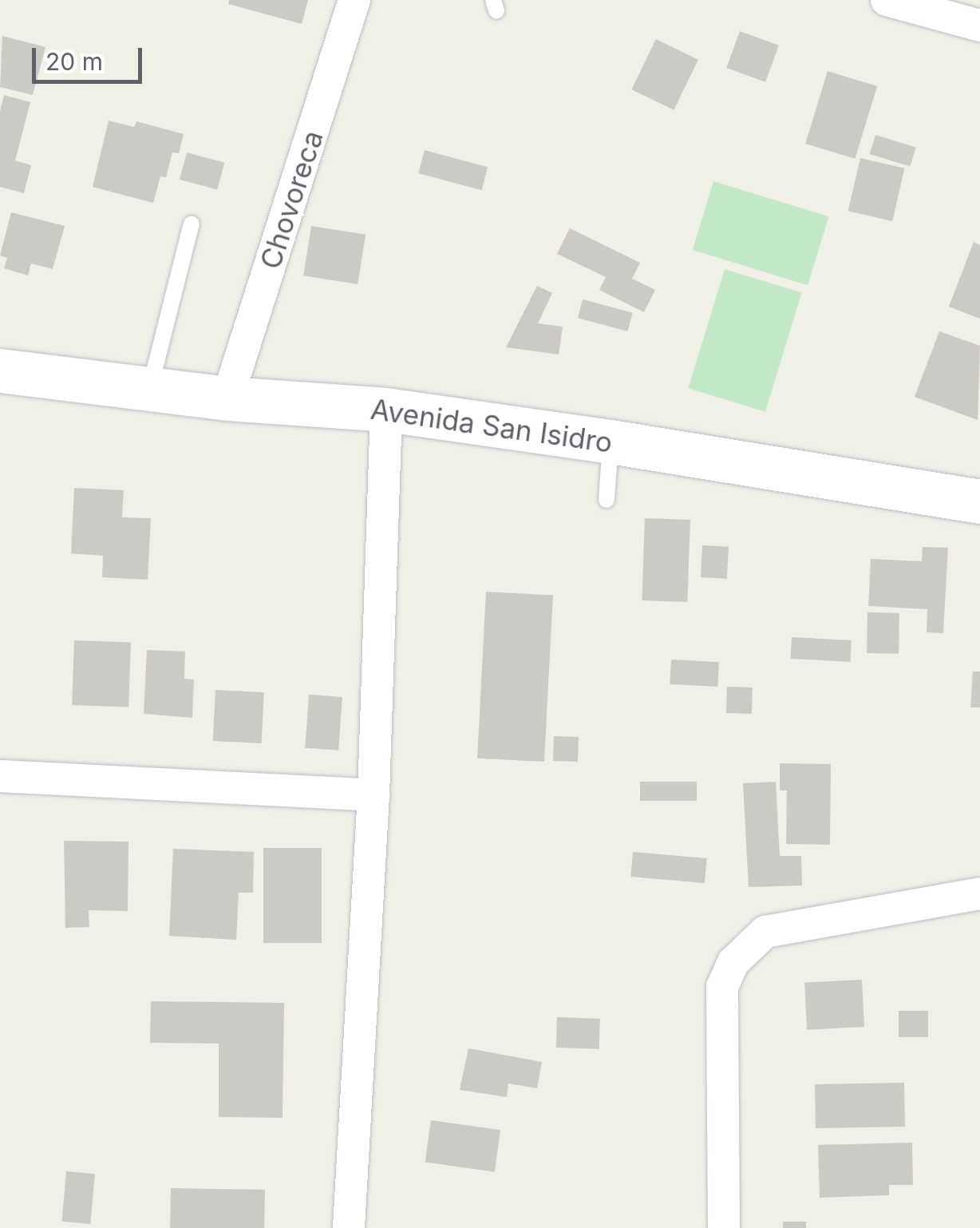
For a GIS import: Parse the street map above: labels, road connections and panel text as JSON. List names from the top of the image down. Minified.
{"streets":{"main road":["Avenida San Isidro"],"street":["Chovoreca"]},"crossings":[["Chovoreca","Avenida San Isidro"]],"scale_bar":"20 m"}
